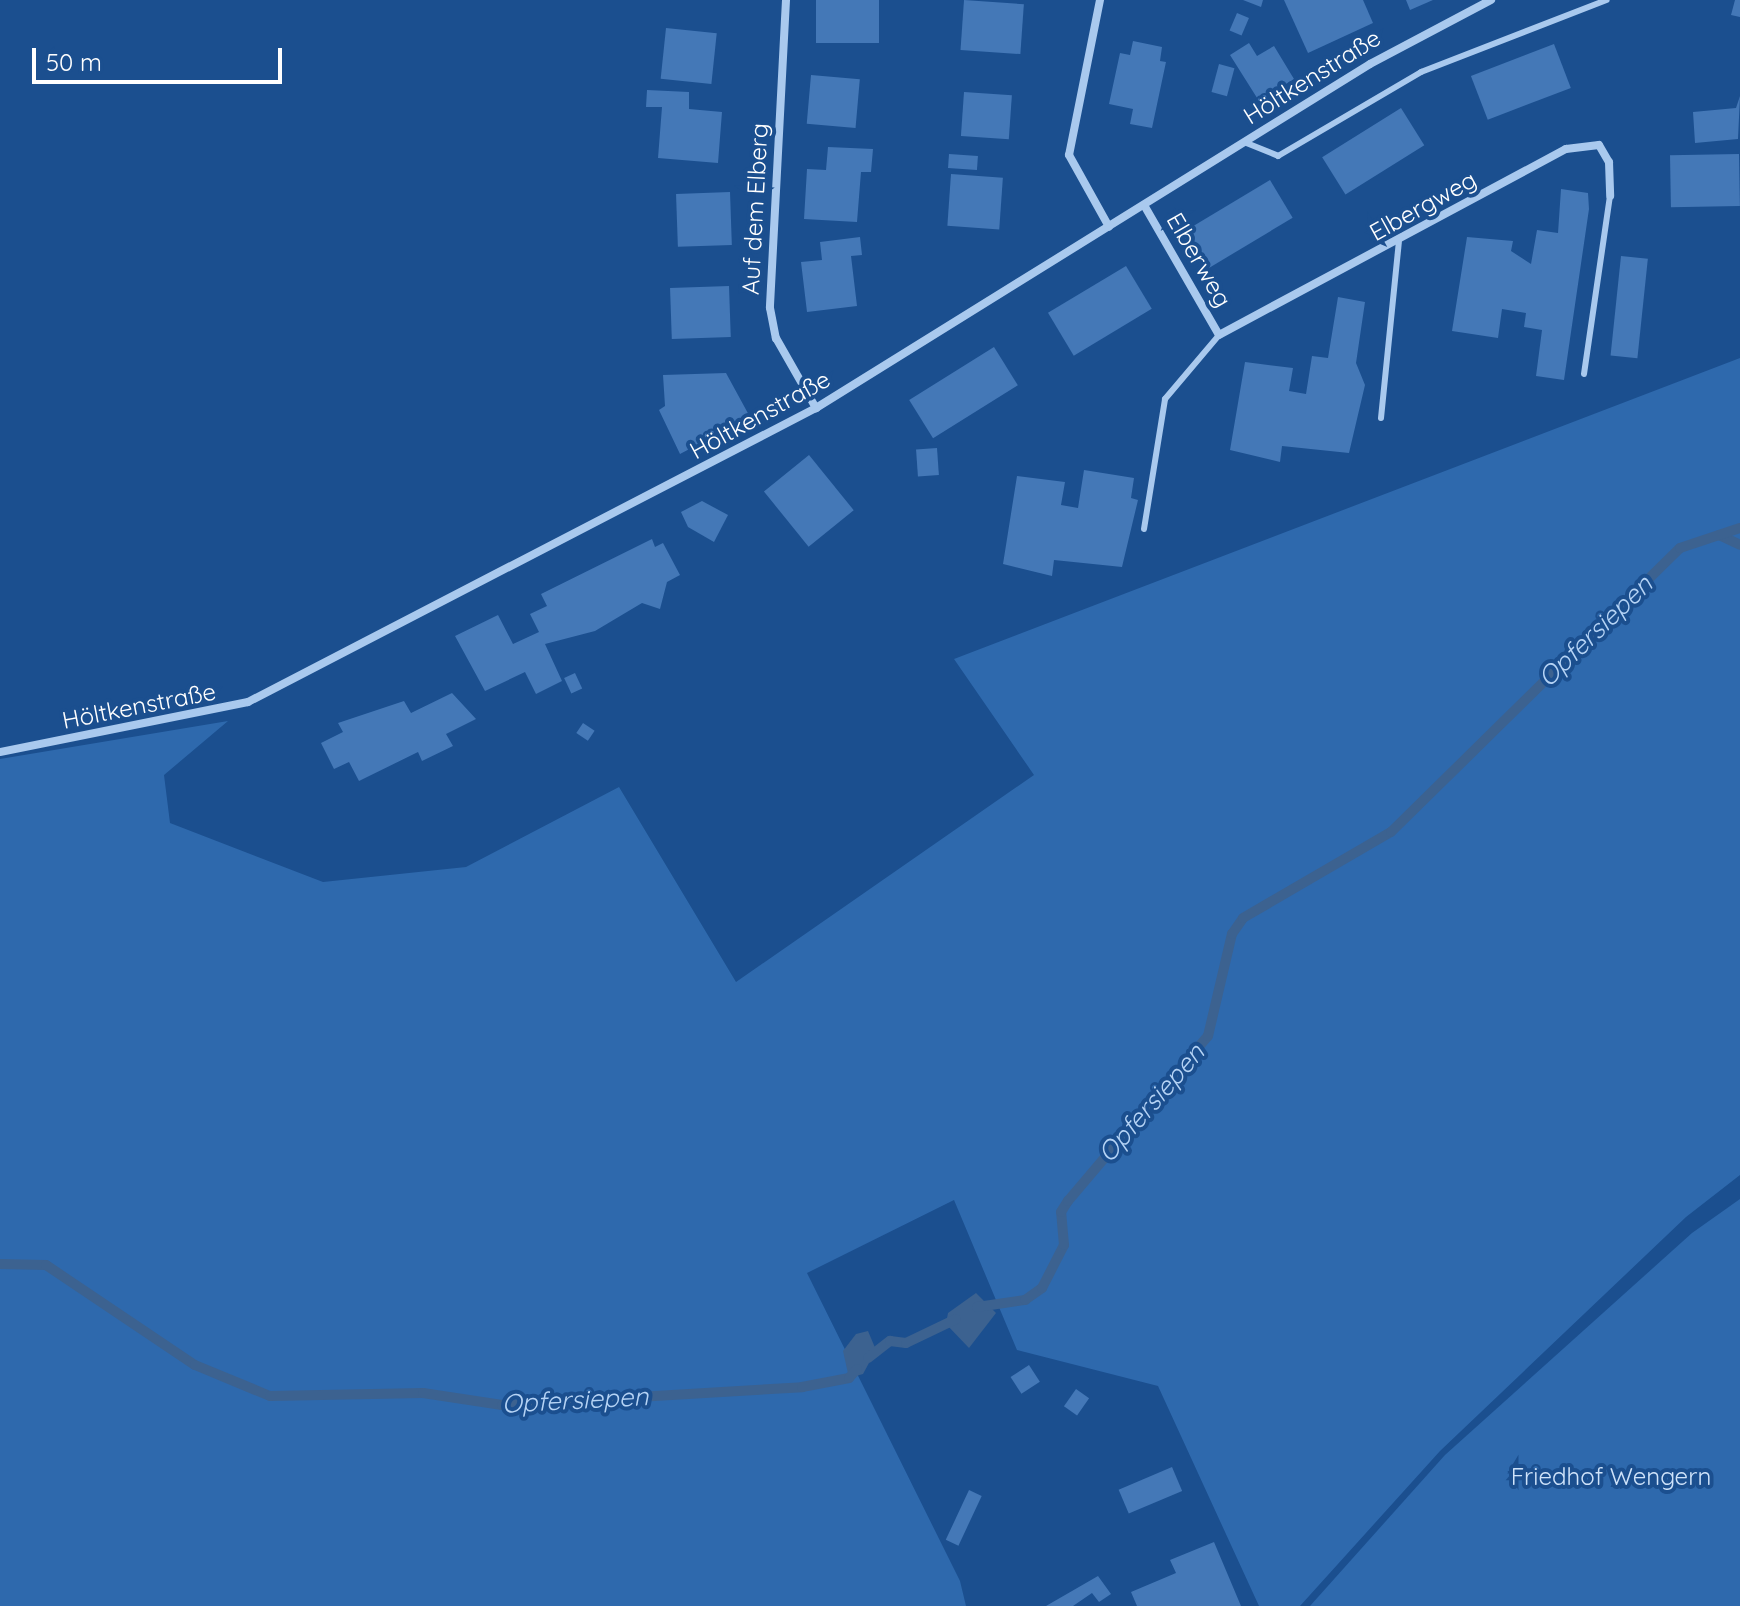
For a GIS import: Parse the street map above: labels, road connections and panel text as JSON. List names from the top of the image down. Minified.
{"streets":{"street":["Höltkenstraße","Elbergweg","Auf dem Elberg","Elberweg"]},"crossings":[["Höltkenstraße","Auf dem Elberg"],["Höltkenstraße","Elberweg"],["Elbergweg","Elberweg"]],"water":["Opfersiepen"],"parks":["Friedhof Wengern"],"scale_bar":"50 m"}
